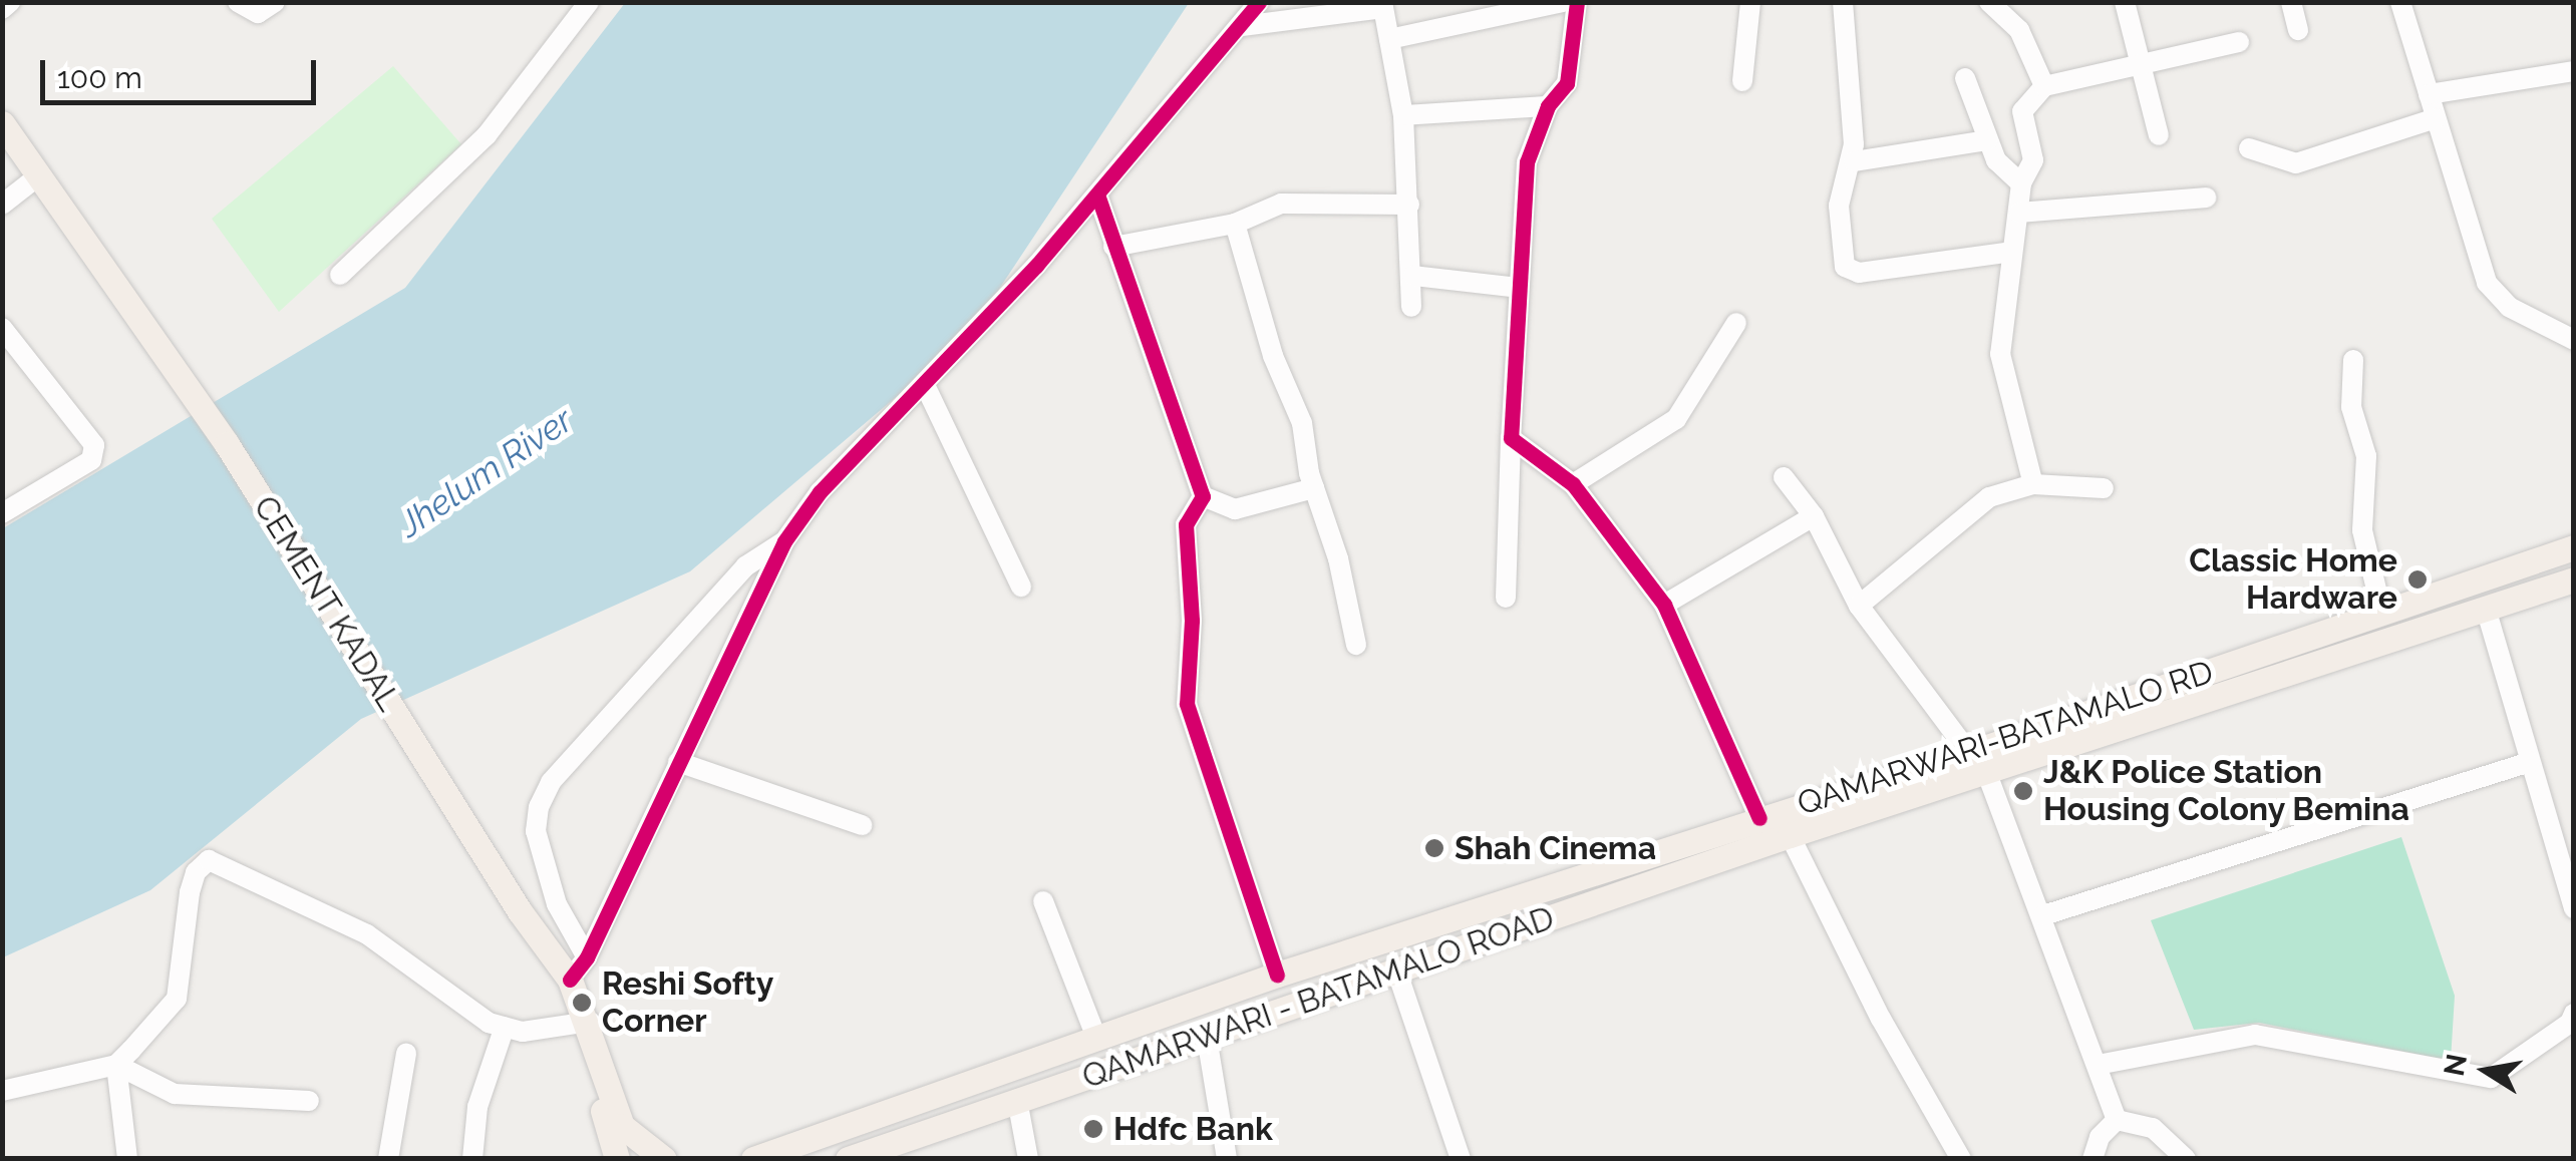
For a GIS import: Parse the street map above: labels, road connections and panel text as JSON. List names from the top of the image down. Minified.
{"streets":{"main road":["CEMENT KADAL","QAMARWARI-BATAMALO RD","QAMARWARI - BATAMALO ROAD"]},"crossings":[["QAMARWARI-BATAMALO RD","QAMARWARI - BATAMALO ROAD"]],"water":["Jhelum River"],"places":["Classic Home Hardware","J&K Police Station Housing Colony Bemina","Shah Cinema","Reshi Softy Corner","Hdfc Bank"],"scale_bar":"100 m","north":"left"}
